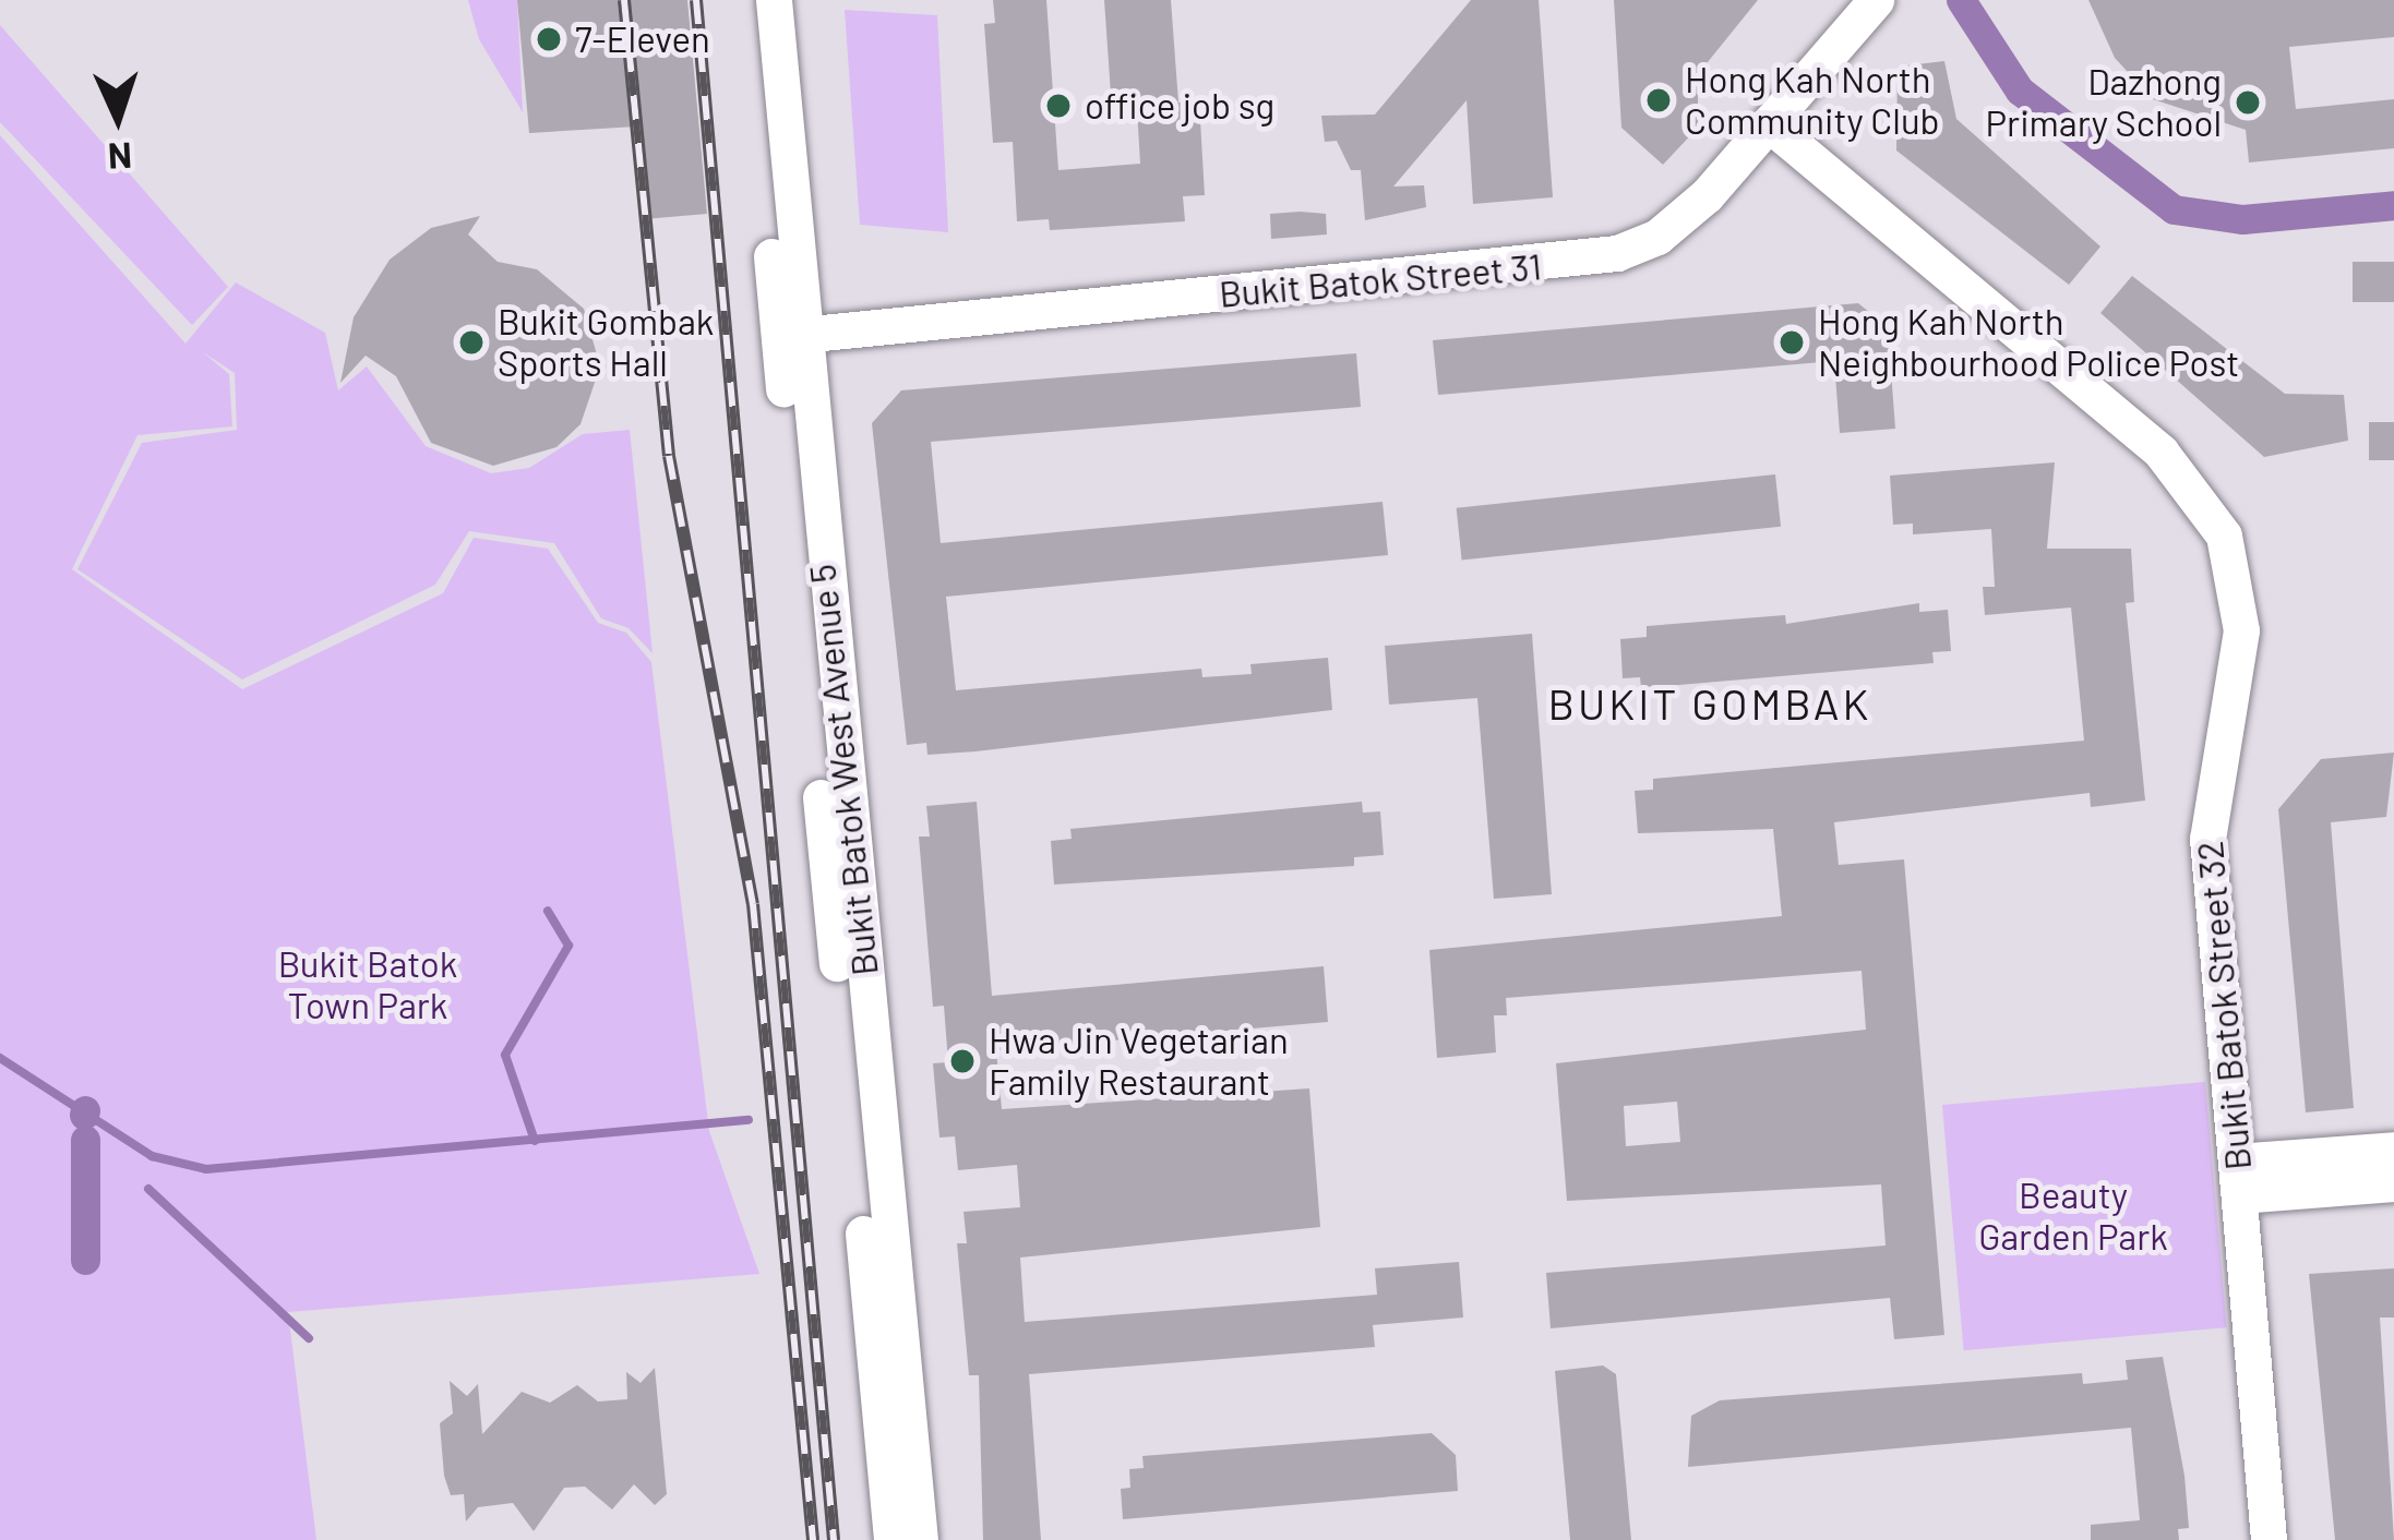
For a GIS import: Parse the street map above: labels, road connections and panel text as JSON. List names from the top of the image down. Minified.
{"streets":{"street":["Bukit Batok Street 31","Bukit Batok West Avenue 5","Bukit Batok Street 32"]},"crossings":[["Bukit Batok Street 31","Bukit Batok West Avenue 5"],["Bukit Batok Street 31","Bukit Batok Street 32"]],"districts":["BUKIT GOMBAK"],"parks":["Bukit Batok Town Park","Beauty Garden Park"],"places":["7-Eleven","Hong Kah North Community Club","Dazhong Primary School","office job sg","Bukit Gombak Sports Hall","Hong Kah North Neighbourhood Police Post","Hwa Jin Vegetarian Family Restaurant"],"north":"bottom"}
